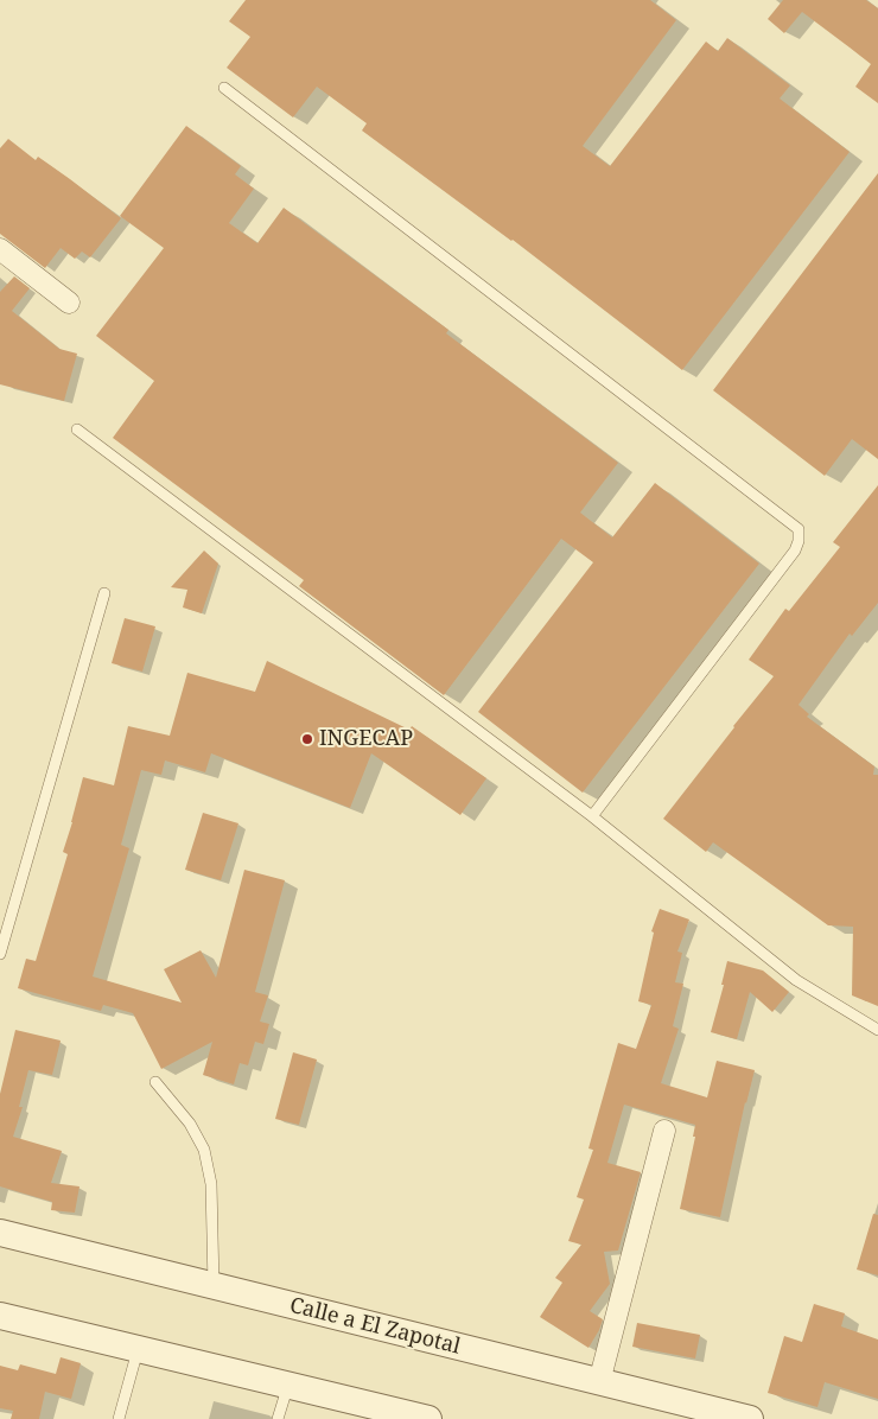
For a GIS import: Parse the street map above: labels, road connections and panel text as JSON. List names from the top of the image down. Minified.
{"streets":{"street":["Calle a El Zapotal"]},"places":["INGECAP"]}
